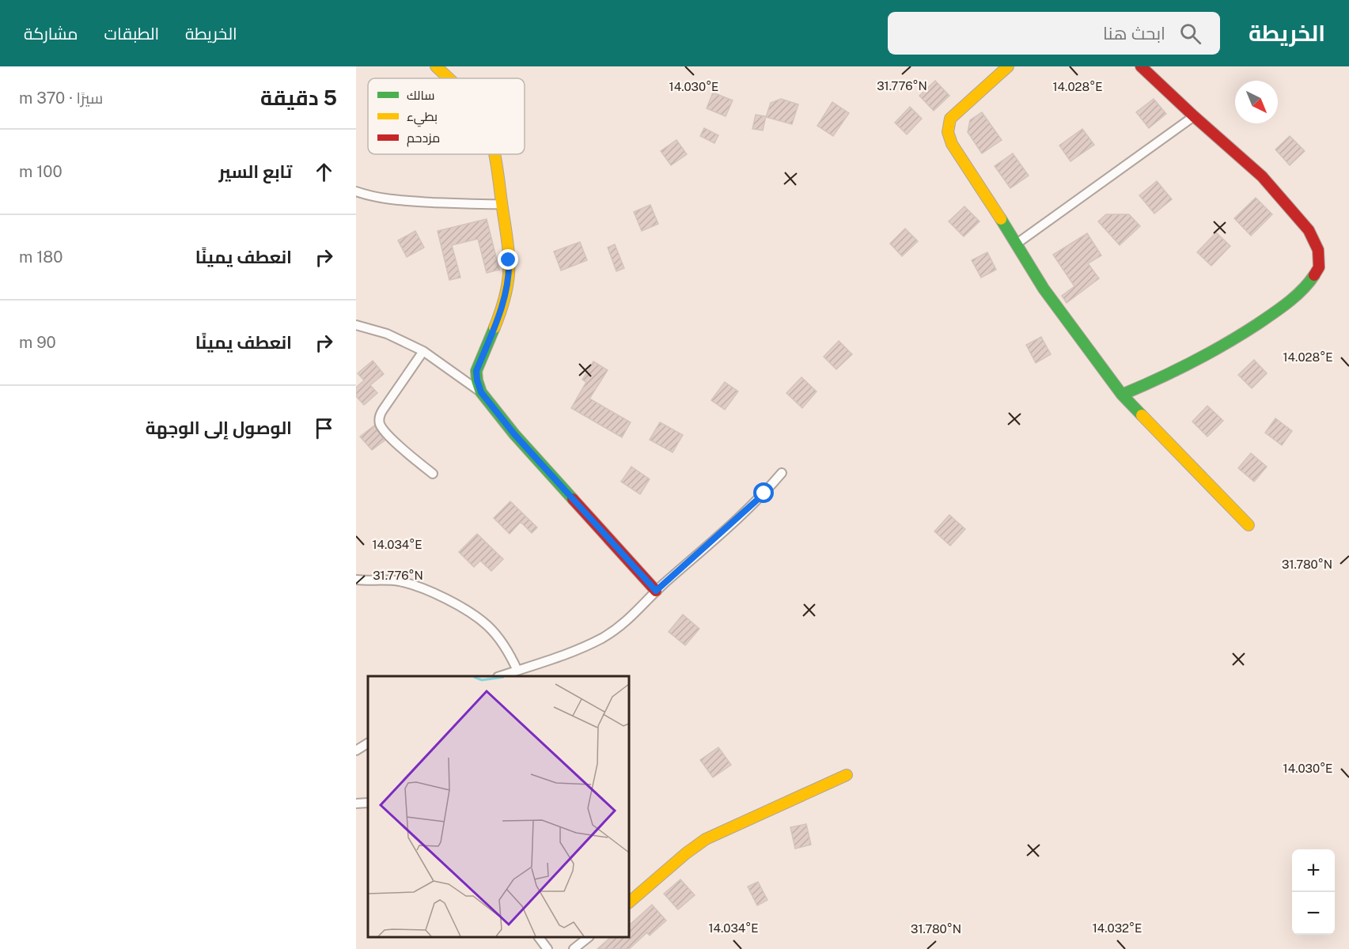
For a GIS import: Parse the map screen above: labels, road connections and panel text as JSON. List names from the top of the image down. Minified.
{"legend":["سالك","بطيء","مزدحم"],"north":"bottom right","page":{"header":"الخريطة","search":"ابحث هنا","nav":["الخريطة","الطبقات","مشاركة"],"heading":["5 دقيقة","سيرًا · 370 m"],"list":[["تابع السير","100 m"],["انعطف يمينًا","180 m"],["انعطف يمينًا","90 m"],"الوصول إلى الوجهة"],"map_buttons":["+","−"]},"coordinates":["31.776°N","14.030°E","14.028°E","14.034°E","31.780°N","14.032°E"]}
